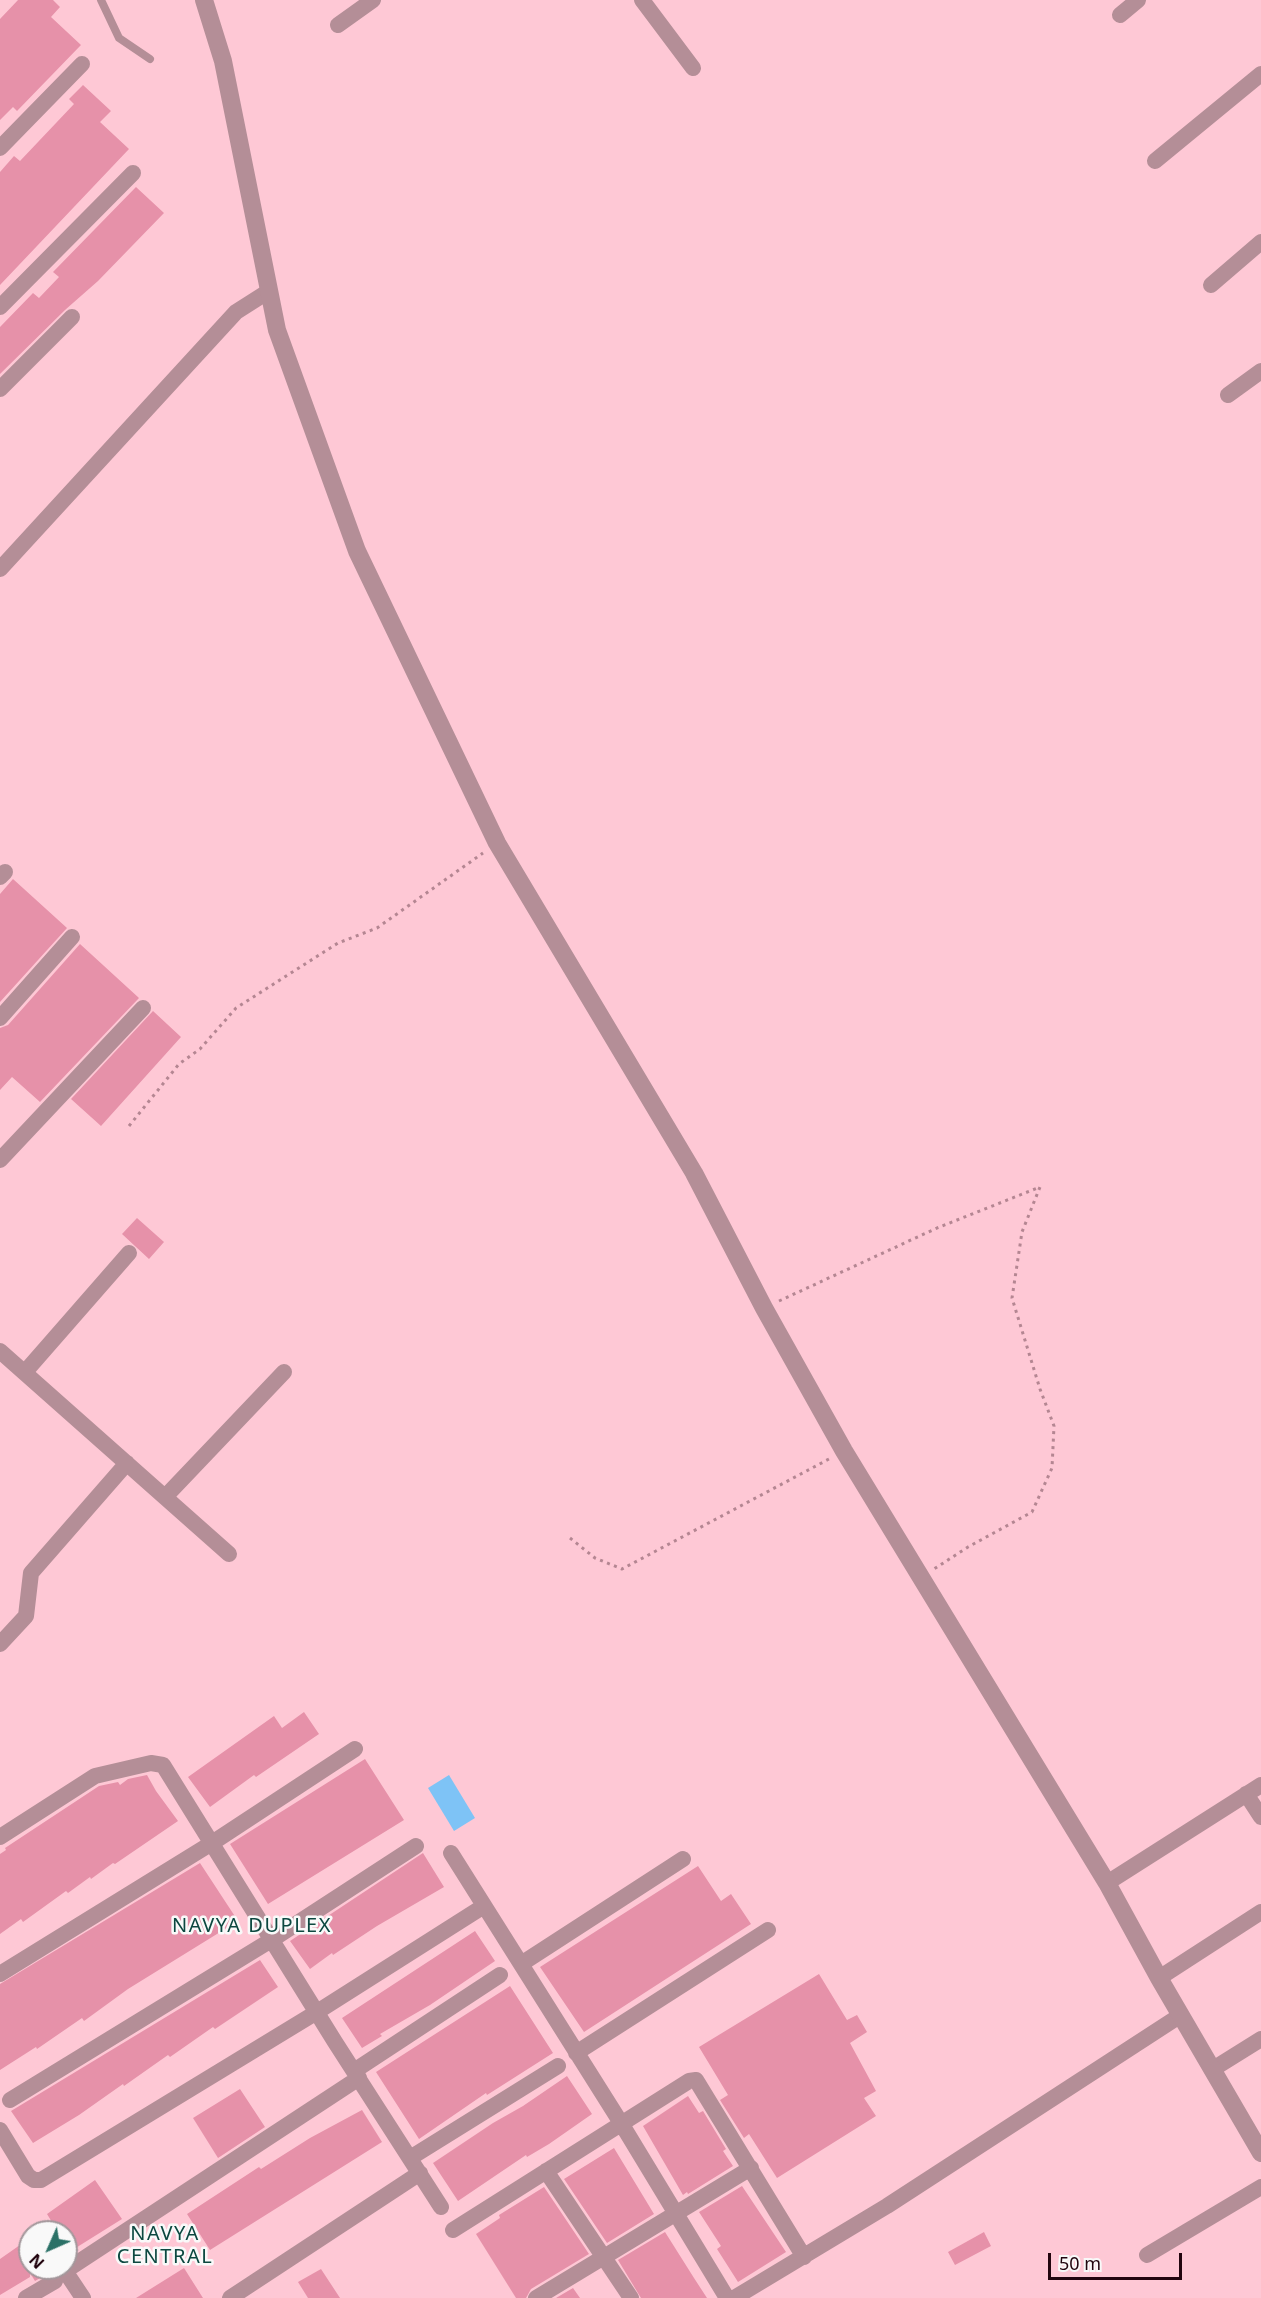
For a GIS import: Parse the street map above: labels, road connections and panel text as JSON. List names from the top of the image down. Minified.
{"districts":["NAVYA DUPLEX","NAVYA CENTRAL"],"scale_bar":"50 m","north":"bottom left"}
